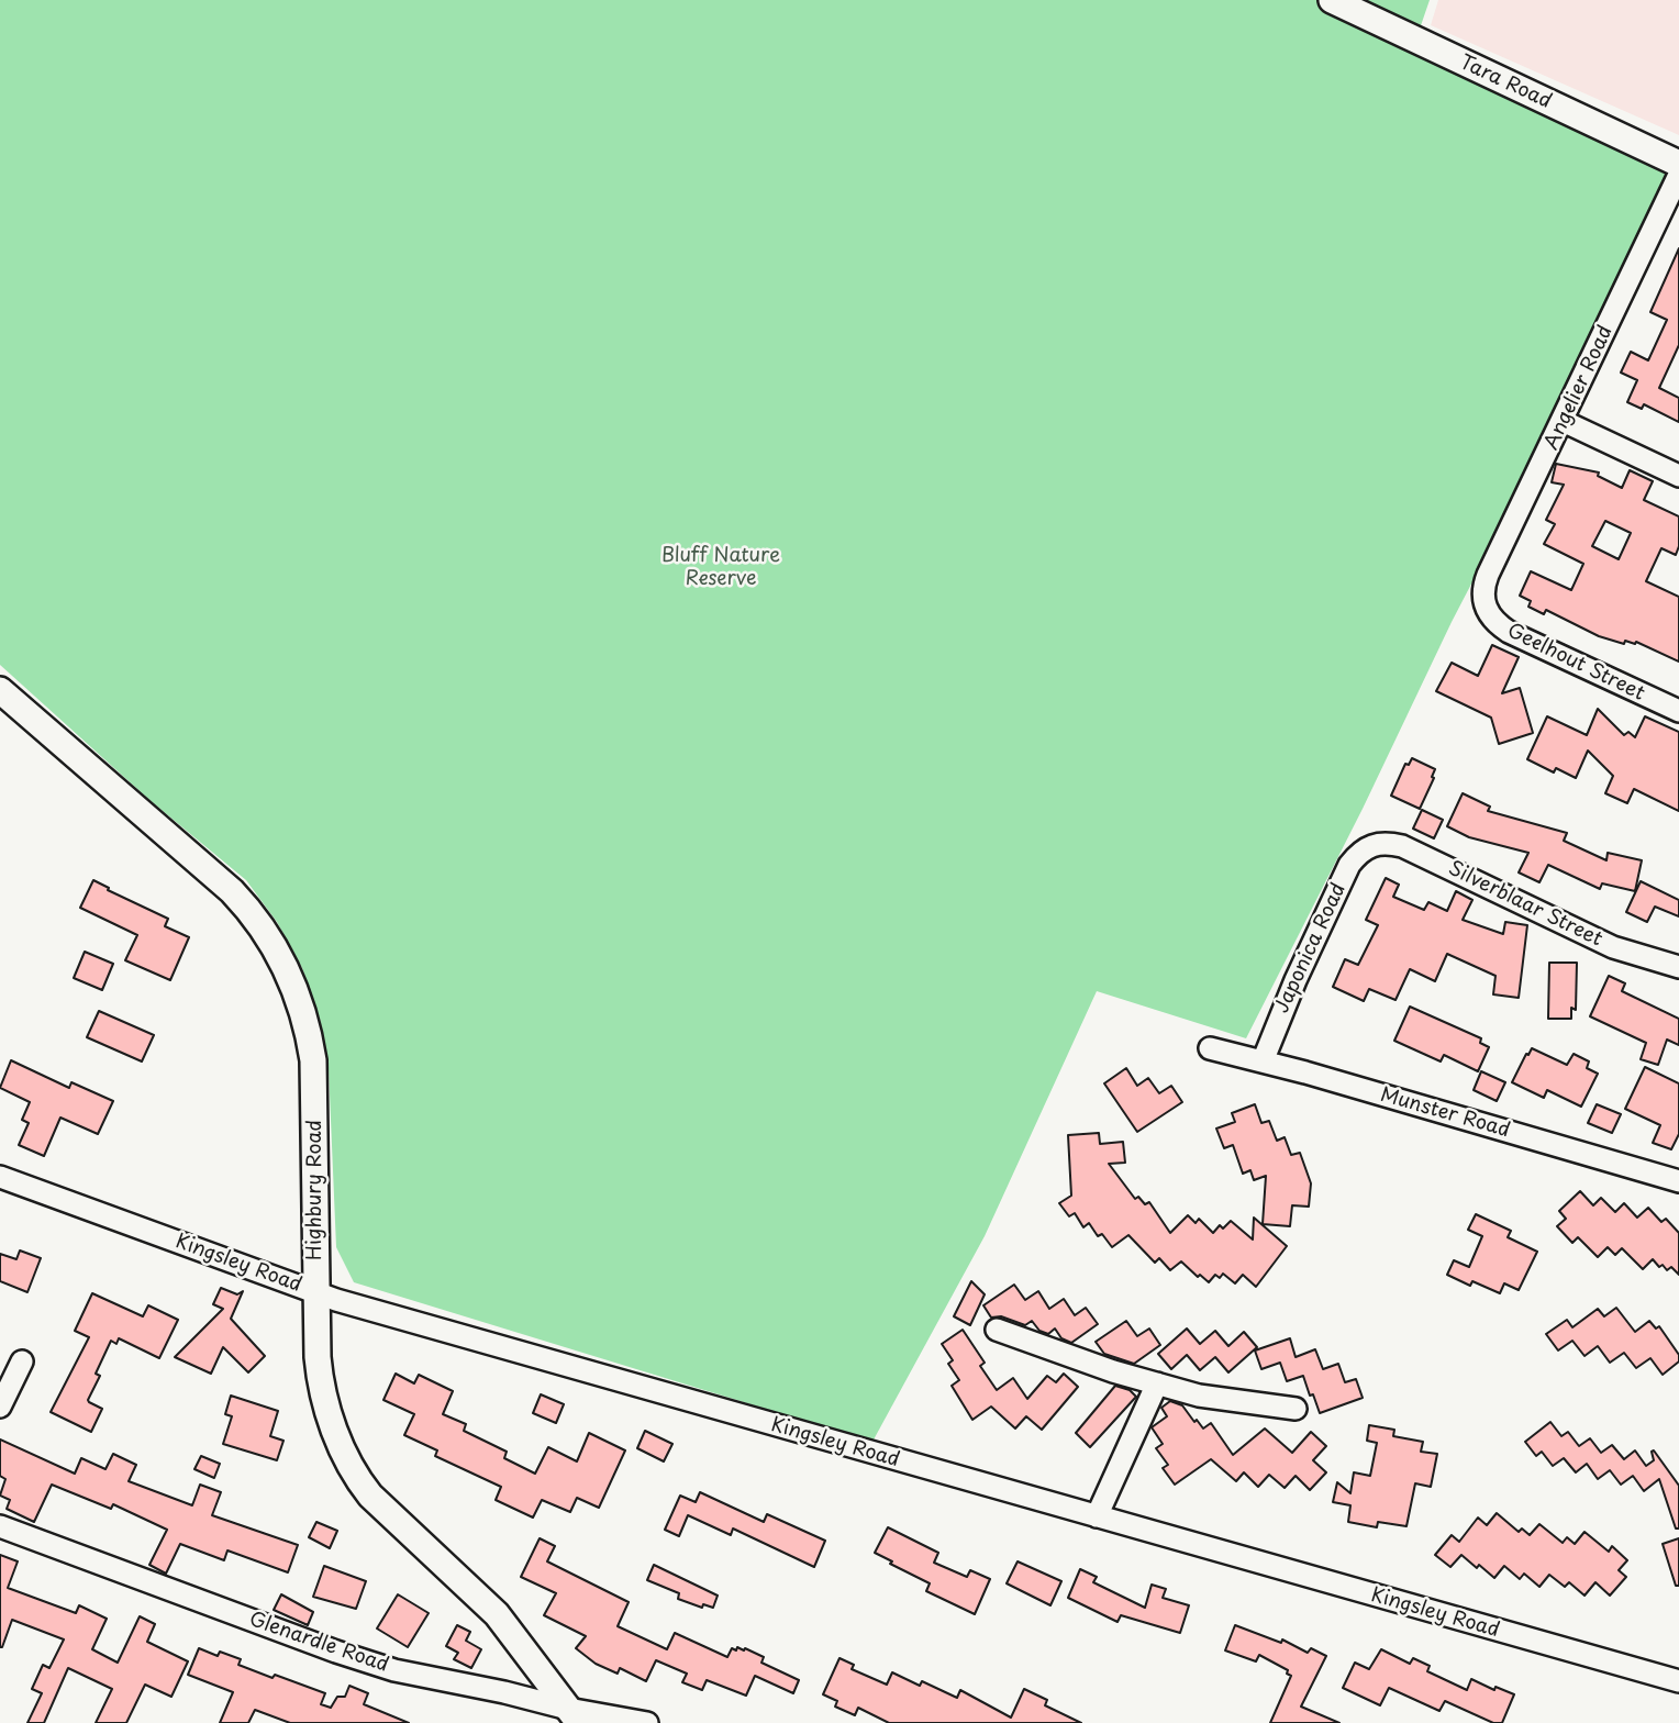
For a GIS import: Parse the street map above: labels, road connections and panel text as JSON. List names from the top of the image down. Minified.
{"streets":{"street":["Tara Road","Angelier Road","Geelhout Street","Silverblaar Street","Japonica Road","Munster Road","Highbury Road","Kingsley Road","Glenardle Road"]},"crossings":[["Angelier Road","Geelhout Street"],["Silverblaar Street","Japonica Road"],["Japonica Road","Munster Road"],["Highbury Road","Kingsley Road"],["Highbury Road","Glenardle Road"]],"parks":["Bluff Nature Reserve"]}
